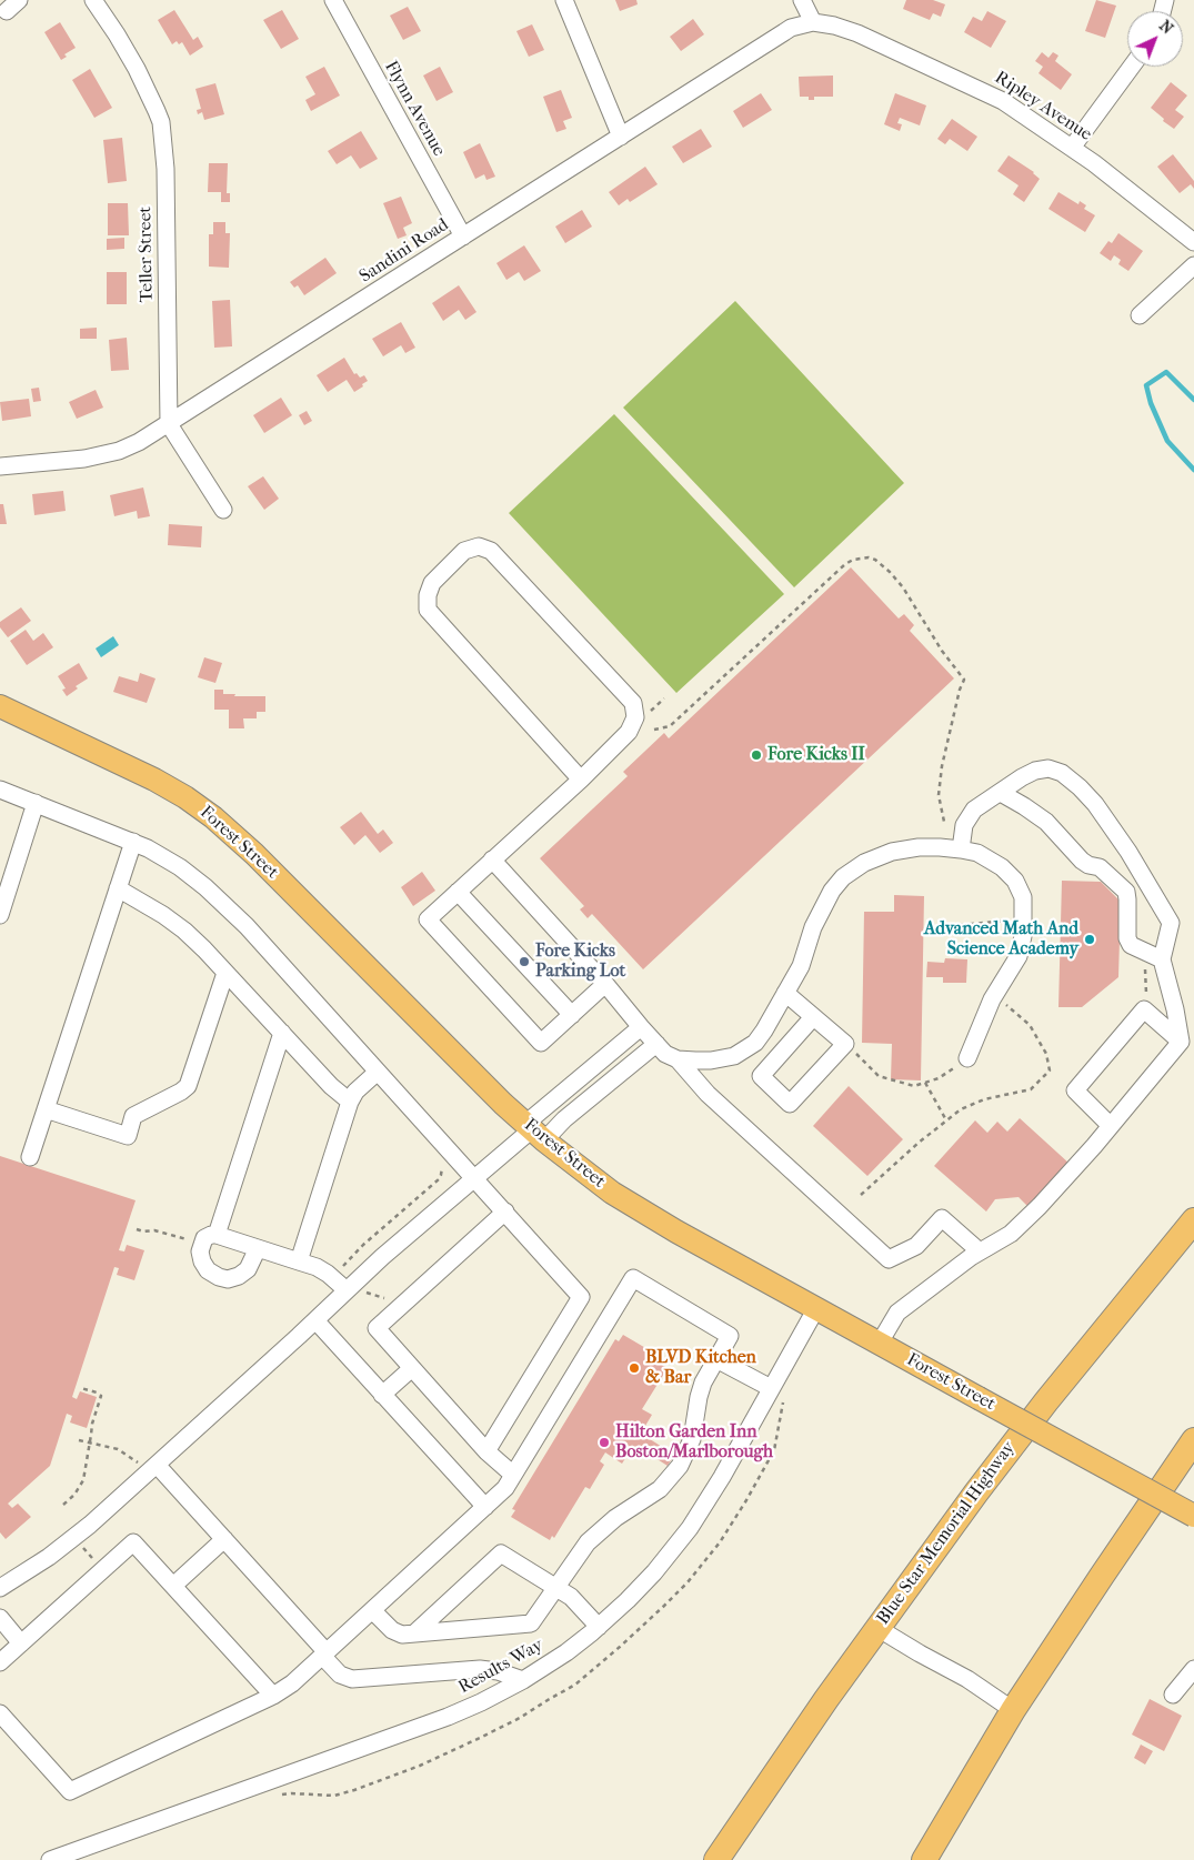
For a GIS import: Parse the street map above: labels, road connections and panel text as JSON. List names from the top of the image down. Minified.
{"streets":{"highway":["Blue Star Memorial Highway"],"main road":["Forest Street"],"street":["Ripley Avenue","Flynn Avenue","Sandini Road","Teller Street","Results Way"]},"crossings":[["Ripley Avenue","Sandini Road"],["Flynn Avenue","Sandini Road"],["Sandini Road","Teller Street"],["Forest Street","Results Way"]],"places":["Fore Kicks II","Advanced Math And Science Academy","Fore Kicks Parking Lot","BLVD Kitchen & Bar","Hilton Garden Inn Boston/Marlborough"],"north":"top right"}
